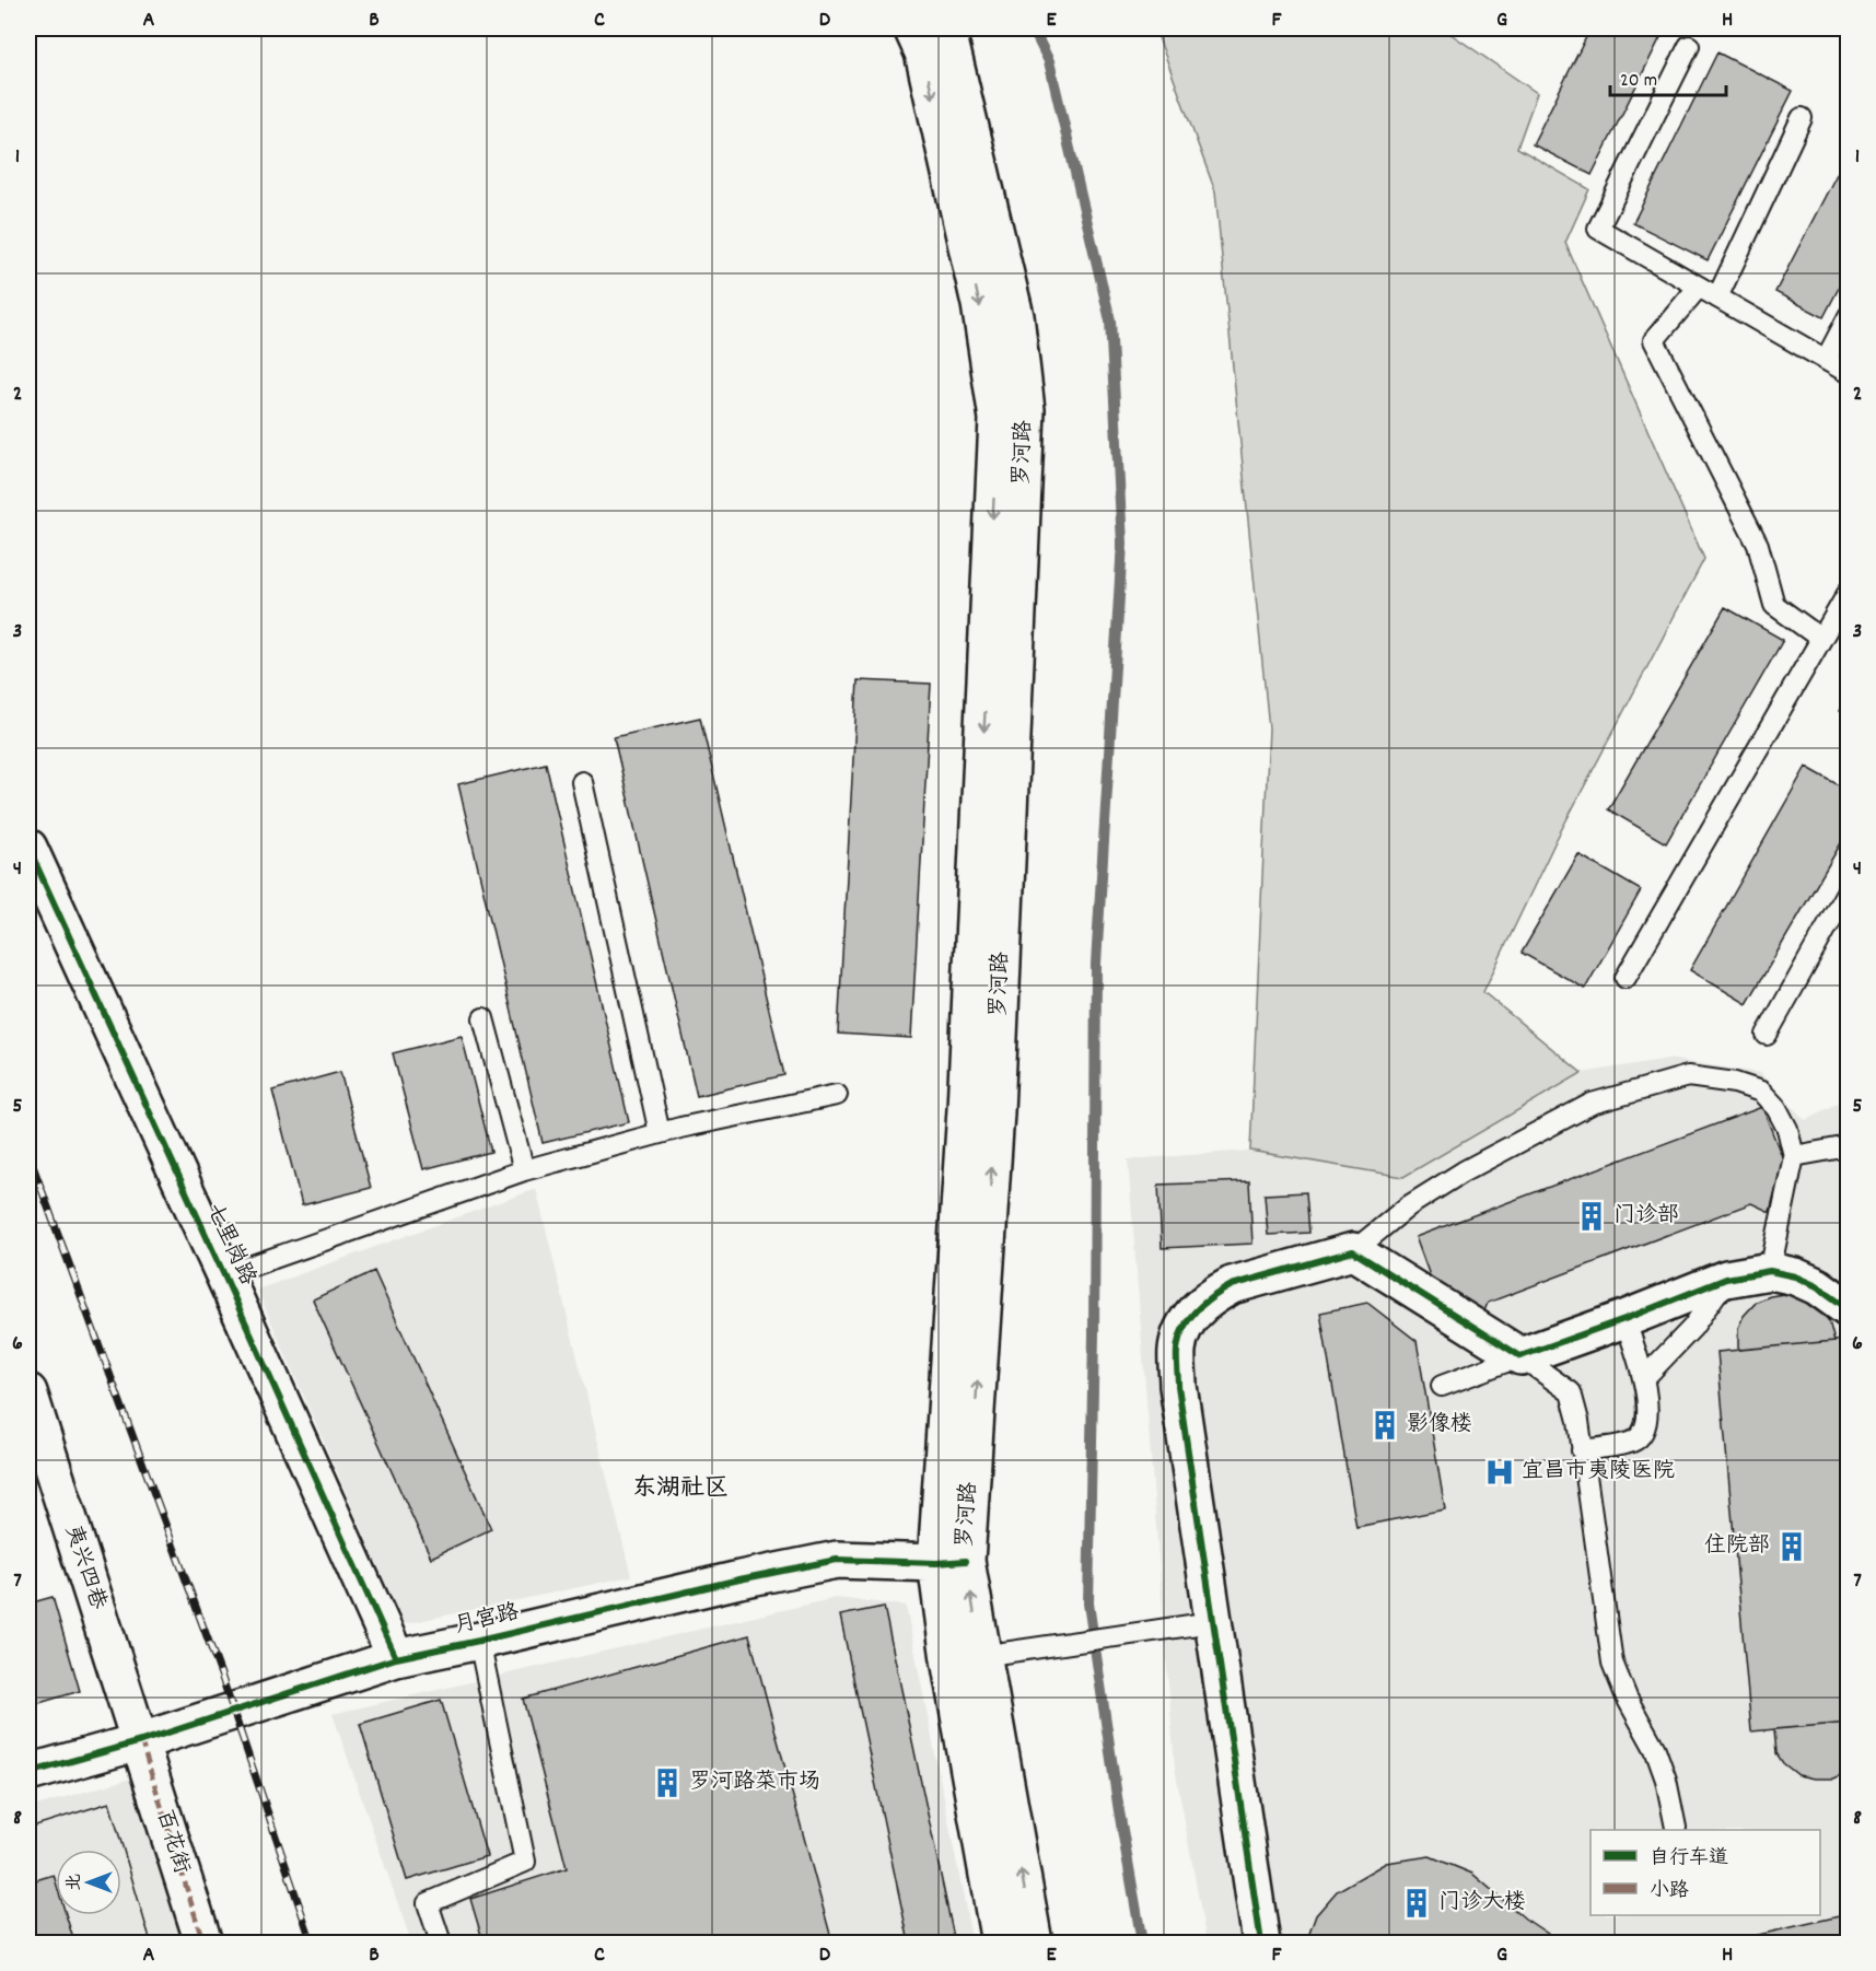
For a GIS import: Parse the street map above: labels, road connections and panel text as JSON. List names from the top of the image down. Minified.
{"streets":{"main road":["罗河路","七里岗路","夷兴四巷","月宫路","百花街"]},"crossings":[["罗河路","月宫路"],["七里岗路","月宫路"],["夷兴四巷","月宫路"],["夷兴四巷","百花街"],["月宫路","百花街"]],"districts":["东湖社区"],"places":{"building":["门诊部","影像楼","住院部","罗河路菜市场","门诊大楼"],"hospital":["宜昌市夷陵医院"]},"legend":["自行车道","小路"],"scale_bar":"20 m","north":"left","grid":{"columns":["A","B","C","D","E","F","G","H"],"rows":["1","2","3","4","5","6","7","8"]}}
